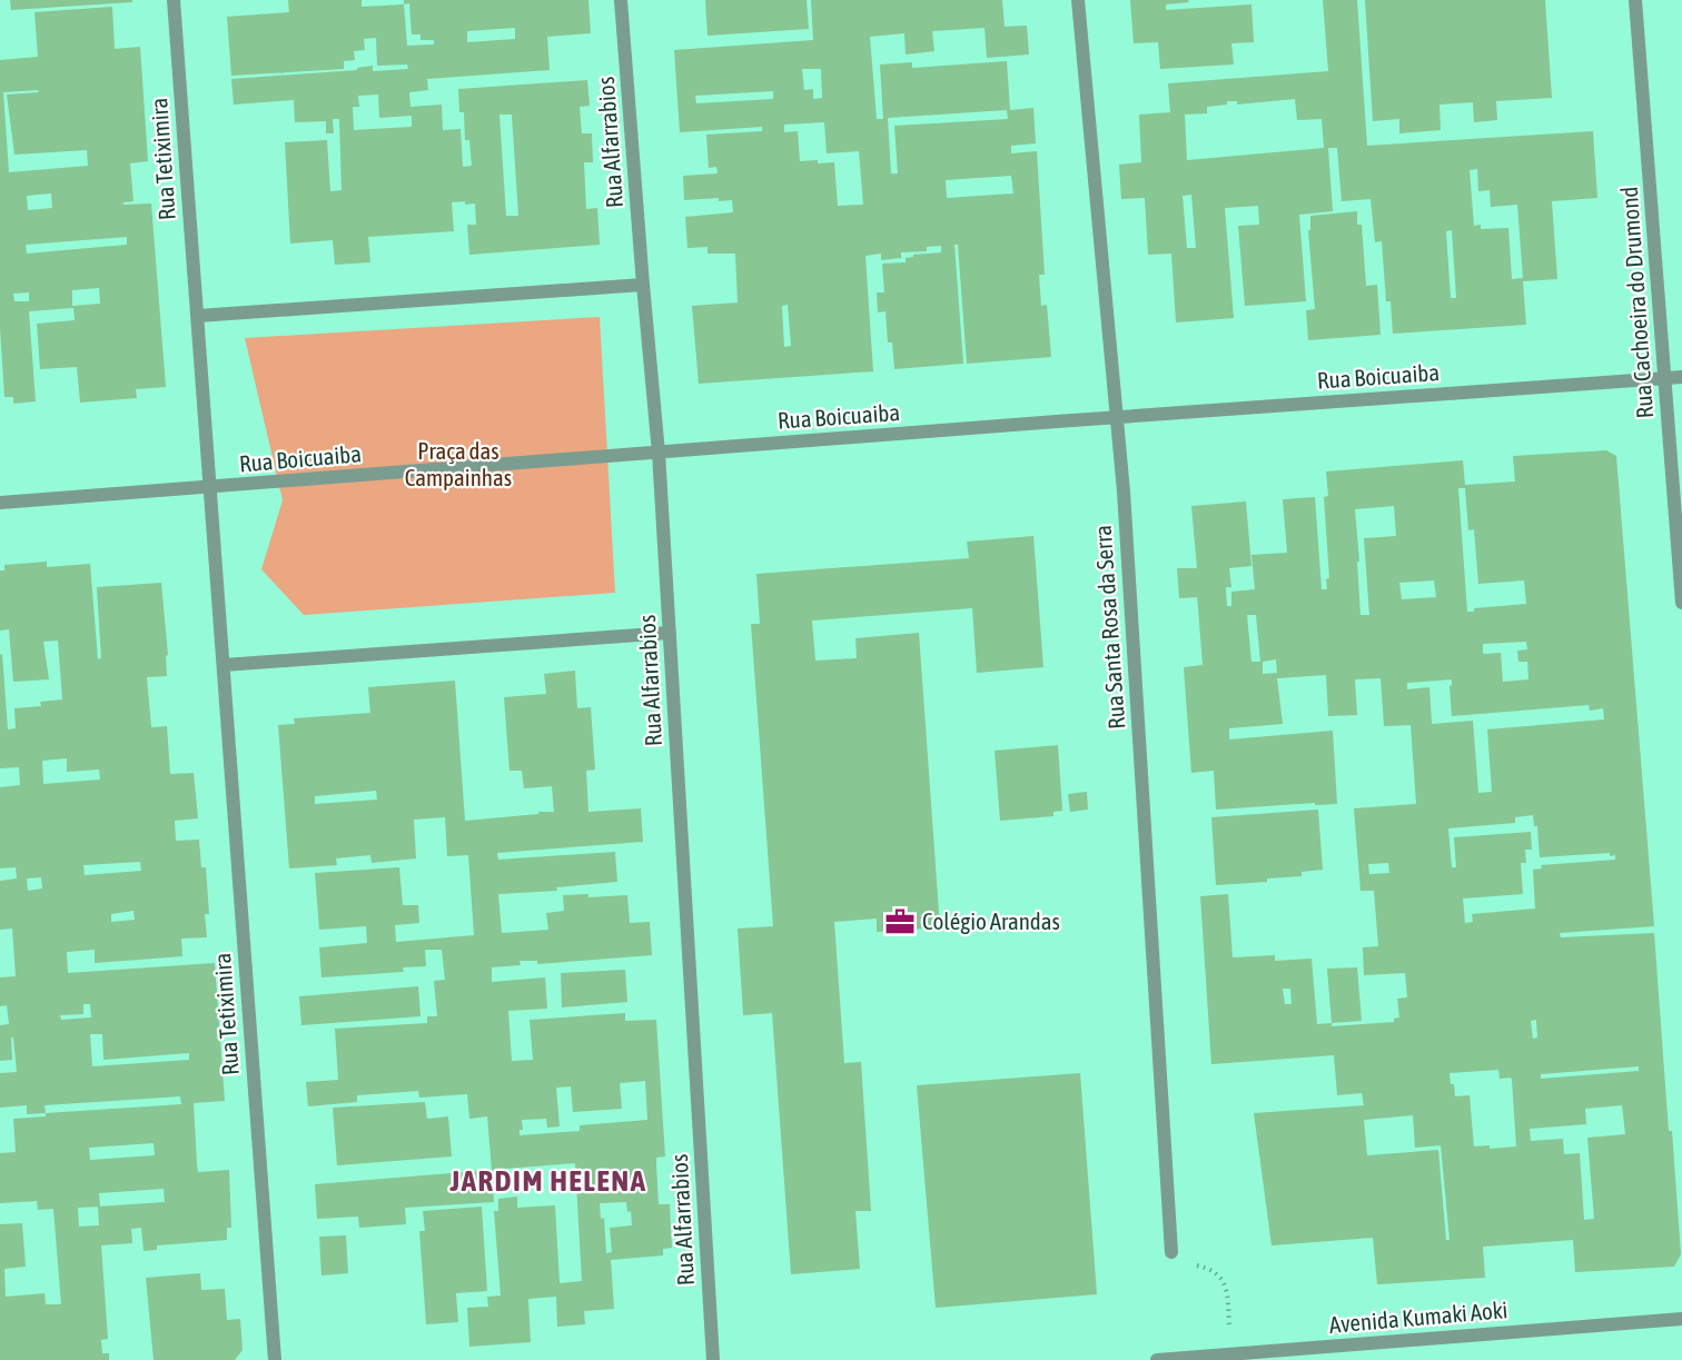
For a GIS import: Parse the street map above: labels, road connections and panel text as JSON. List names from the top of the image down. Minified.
{"streets":{"street":["Rua Alfarrabios","Rua Tetiximira","Rua Cachoeira do Drumond","Rua Boicuaiba","Rua Santa Rosa da Serra","Avenida Kumaki Aoki"]},"crossings":[["Rua Alfarrabios","Rua Boicuaiba"],["Rua Cachoeira do Drumond","Rua Boicuaiba"],["Rua Boicuaiba","Rua Santa Rosa da Serra"]],"districts":["JARDIM HELENA"],"parks":["Praça das Campainhas"],"places":{"office":["Colégio Arandas"]}}
